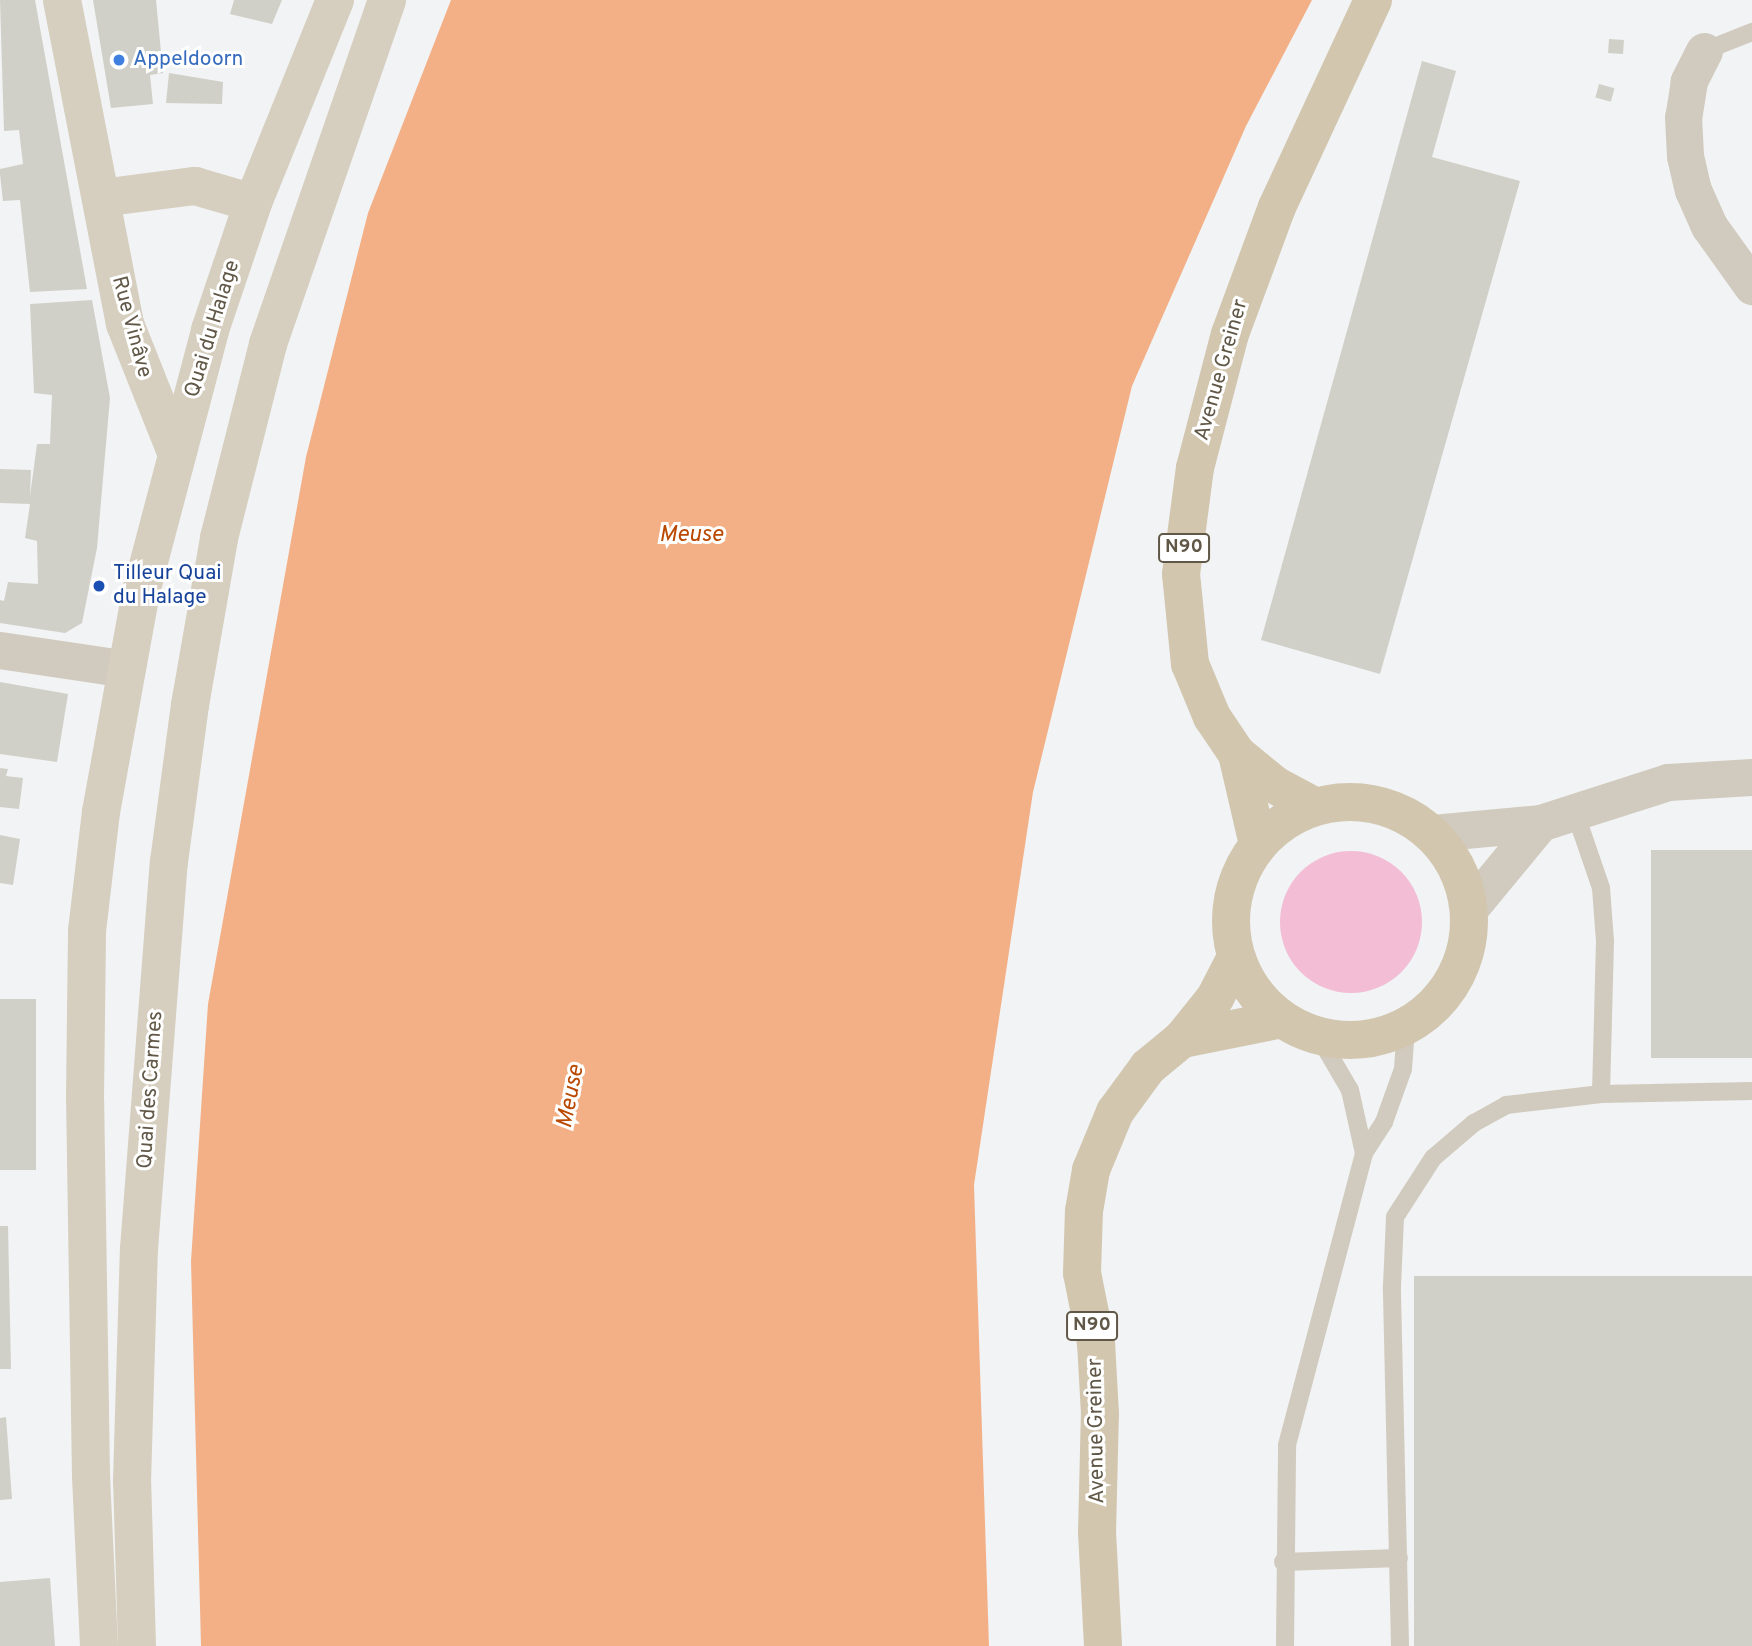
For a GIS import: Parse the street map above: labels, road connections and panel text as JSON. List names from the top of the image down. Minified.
{"streets":{"main road":["Rue Vinâve","Quai du Halage","Avenue Greiner","N90","Quai des Carmes"]},"crossings":[["Rue Vinâve","Quai du Halage"]],"water":["Meuse"],"places":["Appeldoorn","Tilleur Quai du Halage"]}
